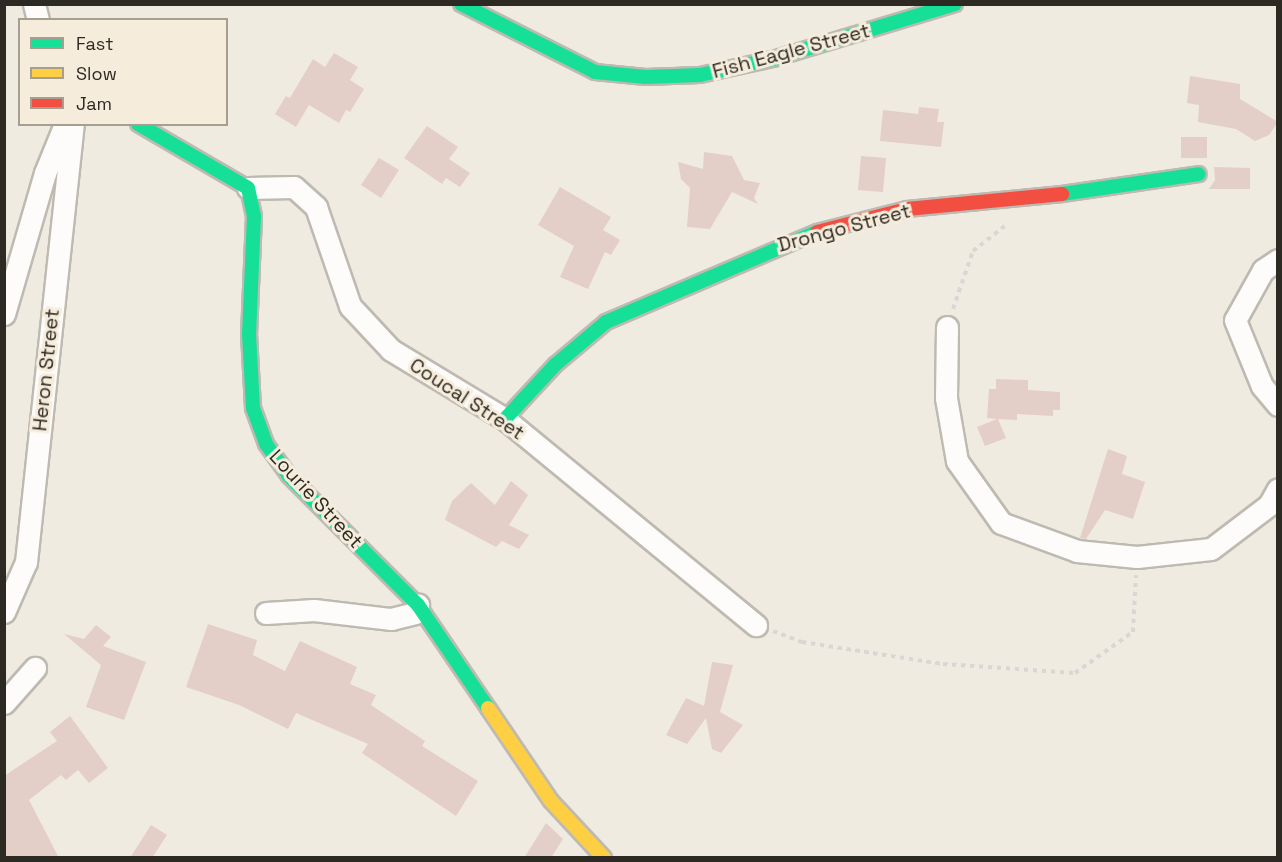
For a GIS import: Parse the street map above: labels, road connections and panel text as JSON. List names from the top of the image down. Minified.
{"streets":{"street":["Fish Eagle Street","Drongo Street","Heron Street","Coucal Street","Lourie Street"]},"crossings":[["Drongo Street","Coucal Street"],["Coucal Street","Lourie Street"]],"legend":["Fast","Slow","Jam"]}
